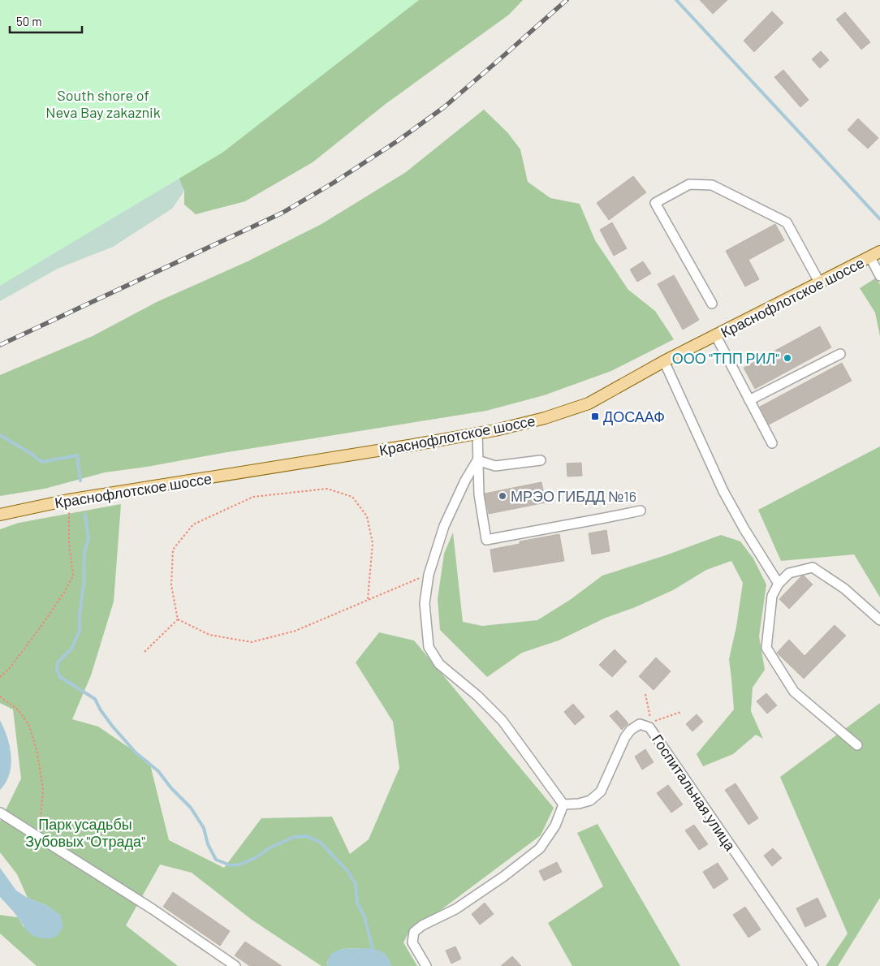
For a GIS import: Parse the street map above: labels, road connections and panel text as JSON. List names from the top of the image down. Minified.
{"streets":{"main road":["Краснофлотское шоссе"],"street":["Госпитальная улица"]},"parks":["South shore of Neva Bay zakaznik","Парк усадьбы Зубовых \"Отрада\""],"places":{"other":["ООО \"ТПП РИЛ\"","МРЭО ГИБДД №16"],"transit":["ДОСААФ"]},"scale_bar":"50 m"}
